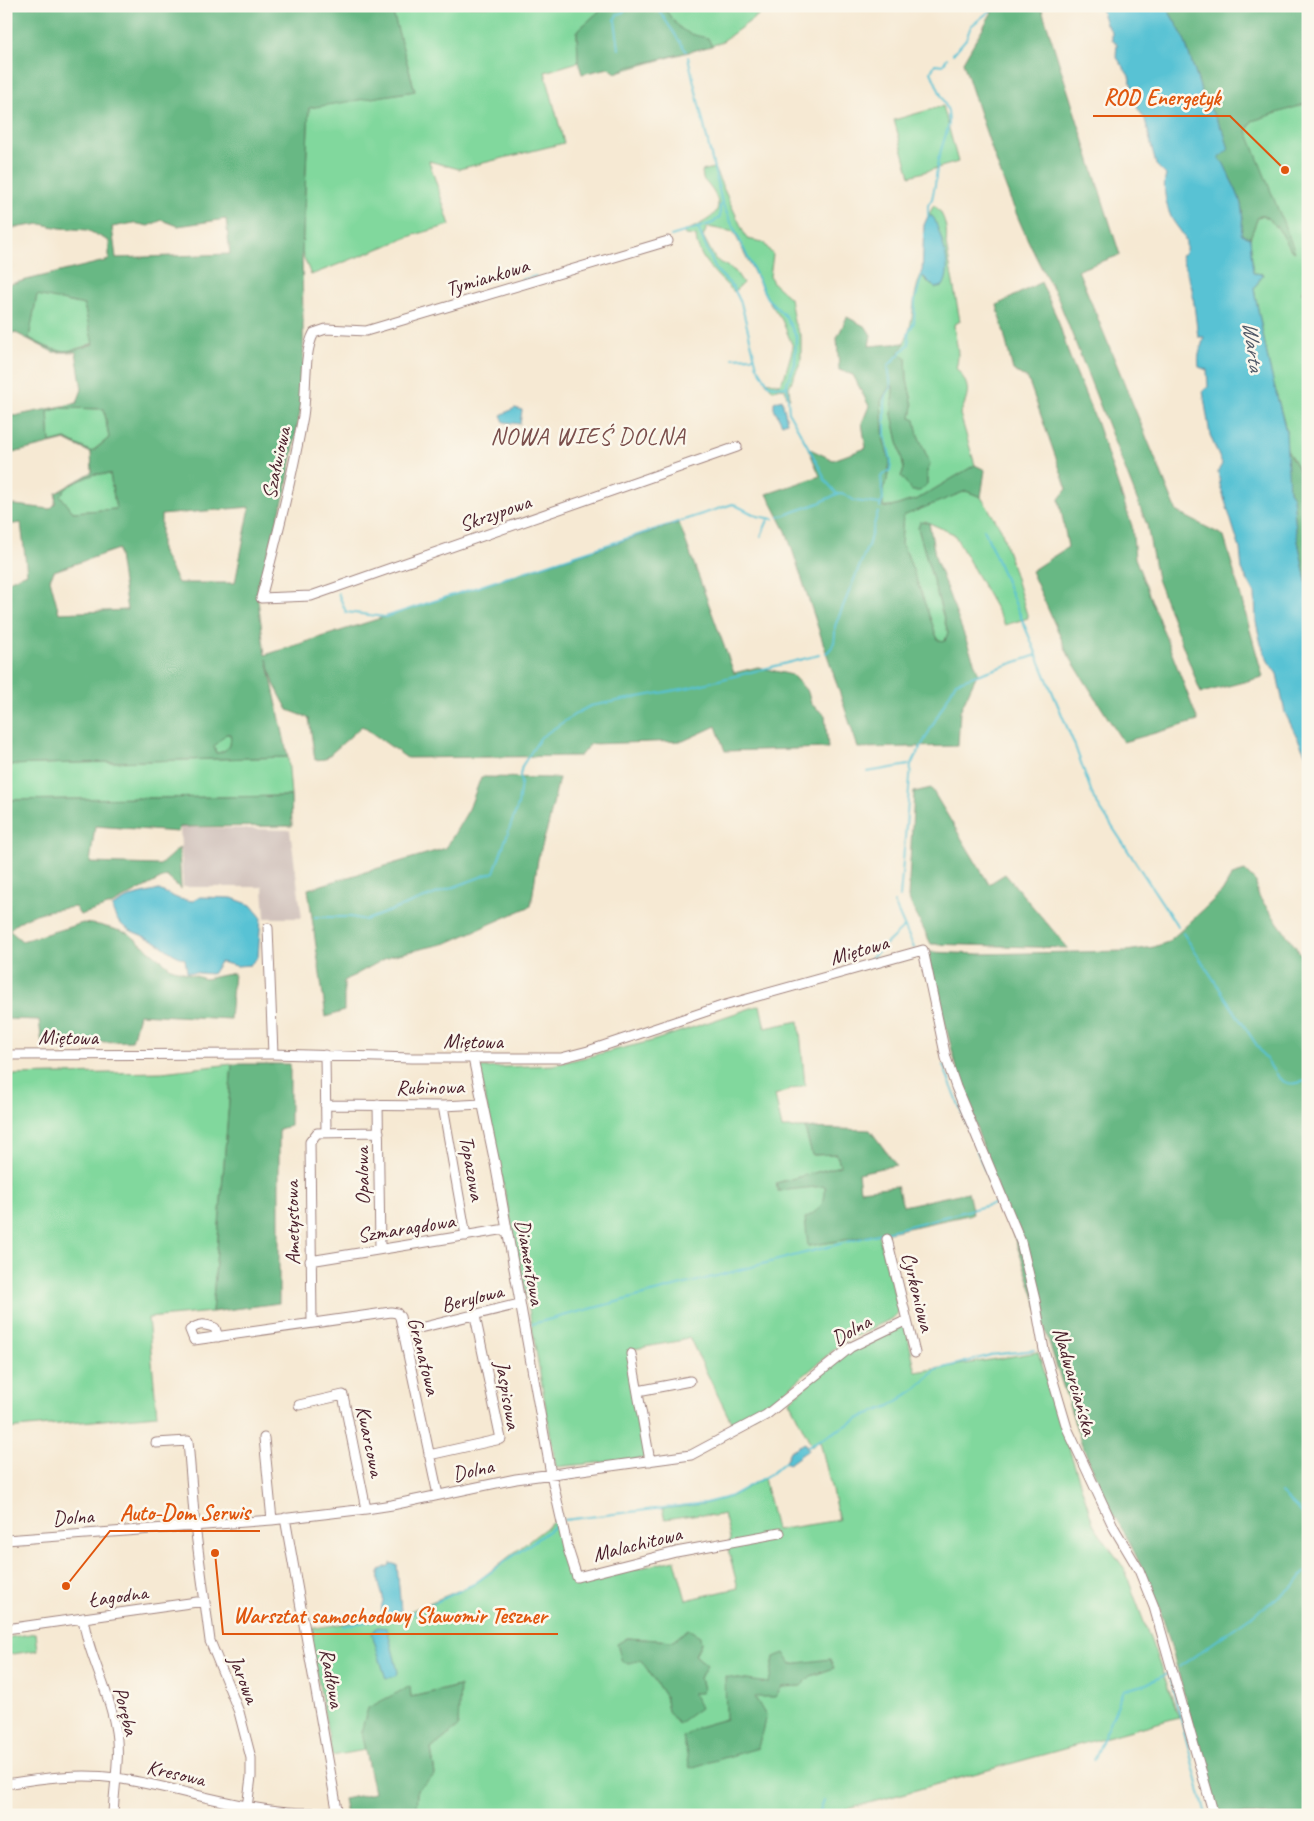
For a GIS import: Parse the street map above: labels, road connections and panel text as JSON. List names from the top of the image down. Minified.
{"streets":{"street":["Tymiankowa","Szałwiowa","Skrzypowa","Miętowa","Rubinowa","Topazowa","Opalowa","Ametystowa","Szmaragdowa","Diamentowa","Cyrkoniowa","Berylowa","Dolna","Granatowa","Nadwarciańska","Jaspisowa","Kwarcowa","Malachitowa","Łagodna","Radłowa","Jarowa","Poręba","Kresowa"]},"crossings":[["Tymiankowa","Szałwiowa"],["Szałwiowa","Skrzypowa"],["Miętowa","Diamentowa"],["Miętowa","Nadwarciańska"],["Rubinowa","Topazowa"],["Rubinowa","Opalowa"],["Rubinowa","Diamentowa"],["Topazowa","Szmaragdowa"],["Opalowa","Szmaragdowa"],["Ametystowa","Szmaragdowa"],["Ametystowa","Granatowa"],["Szmaragdowa","Diamentowa"],["Diamentowa","Berylowa"],["Diamentowa","Dolna"],["Diamentowa","Malachitowa"],["Cyrkoniowa","Dolna"],["Berylowa","Granatowa"],["Berylowa","Jaspisowa"],["Dolna","Granatowa"],["Dolna","Kwarcowa"],["Dolna","Malachitowa"],["Dolna","Radłowa"],["Dolna","Jarowa"],["Granatowa","Jaspisowa"],["Łagodna","Jarowa"],["Łagodna","Poręba"],["Radłowa","Kresowa"],["Jarowa","Kresowa"],["Poręba","Kresowa"]],"districts":["NOWA WIEŚ DOLNA"],"water":["Warta"],"places":["ROD Energetyk","Warsztat samochodowy Sławomir Teszner","Auto-Dom Serwis"]}
